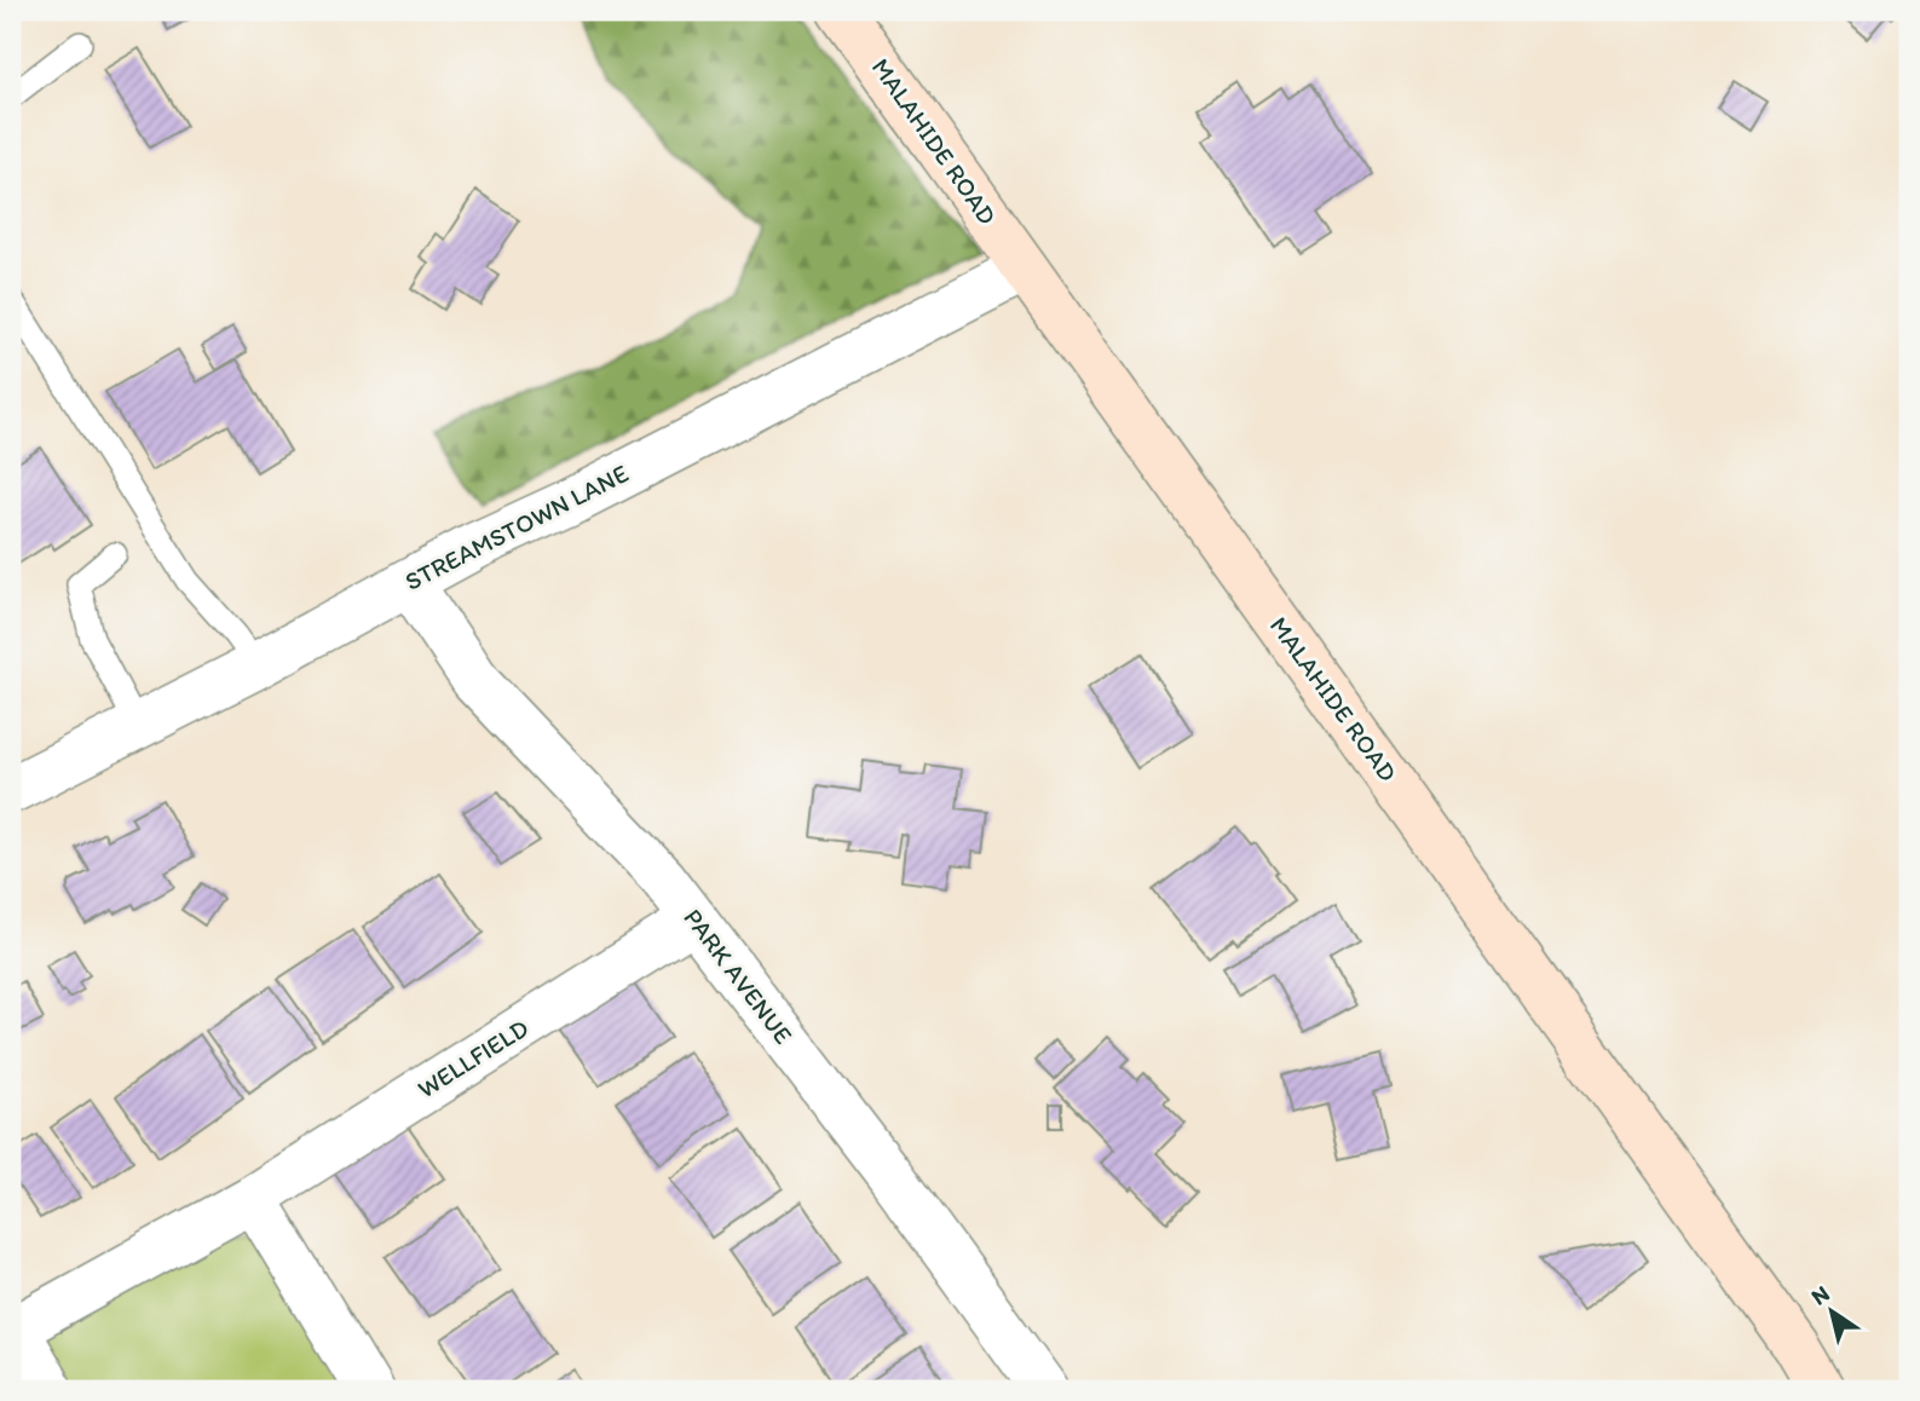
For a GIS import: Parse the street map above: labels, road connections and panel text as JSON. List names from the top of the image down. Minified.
{"streets":{"main road":["MALAHIDE ROAD"],"street":["STREAMSTOWN LANE","PARK AVENUE","WELLFIELD"]},"crossings":[["MALAHIDE ROAD","STREAMSTOWN LANE"],["STREAMSTOWN LANE","PARK AVENUE"],["PARK AVENUE","WELLFIELD"]],"north":"top left"}
